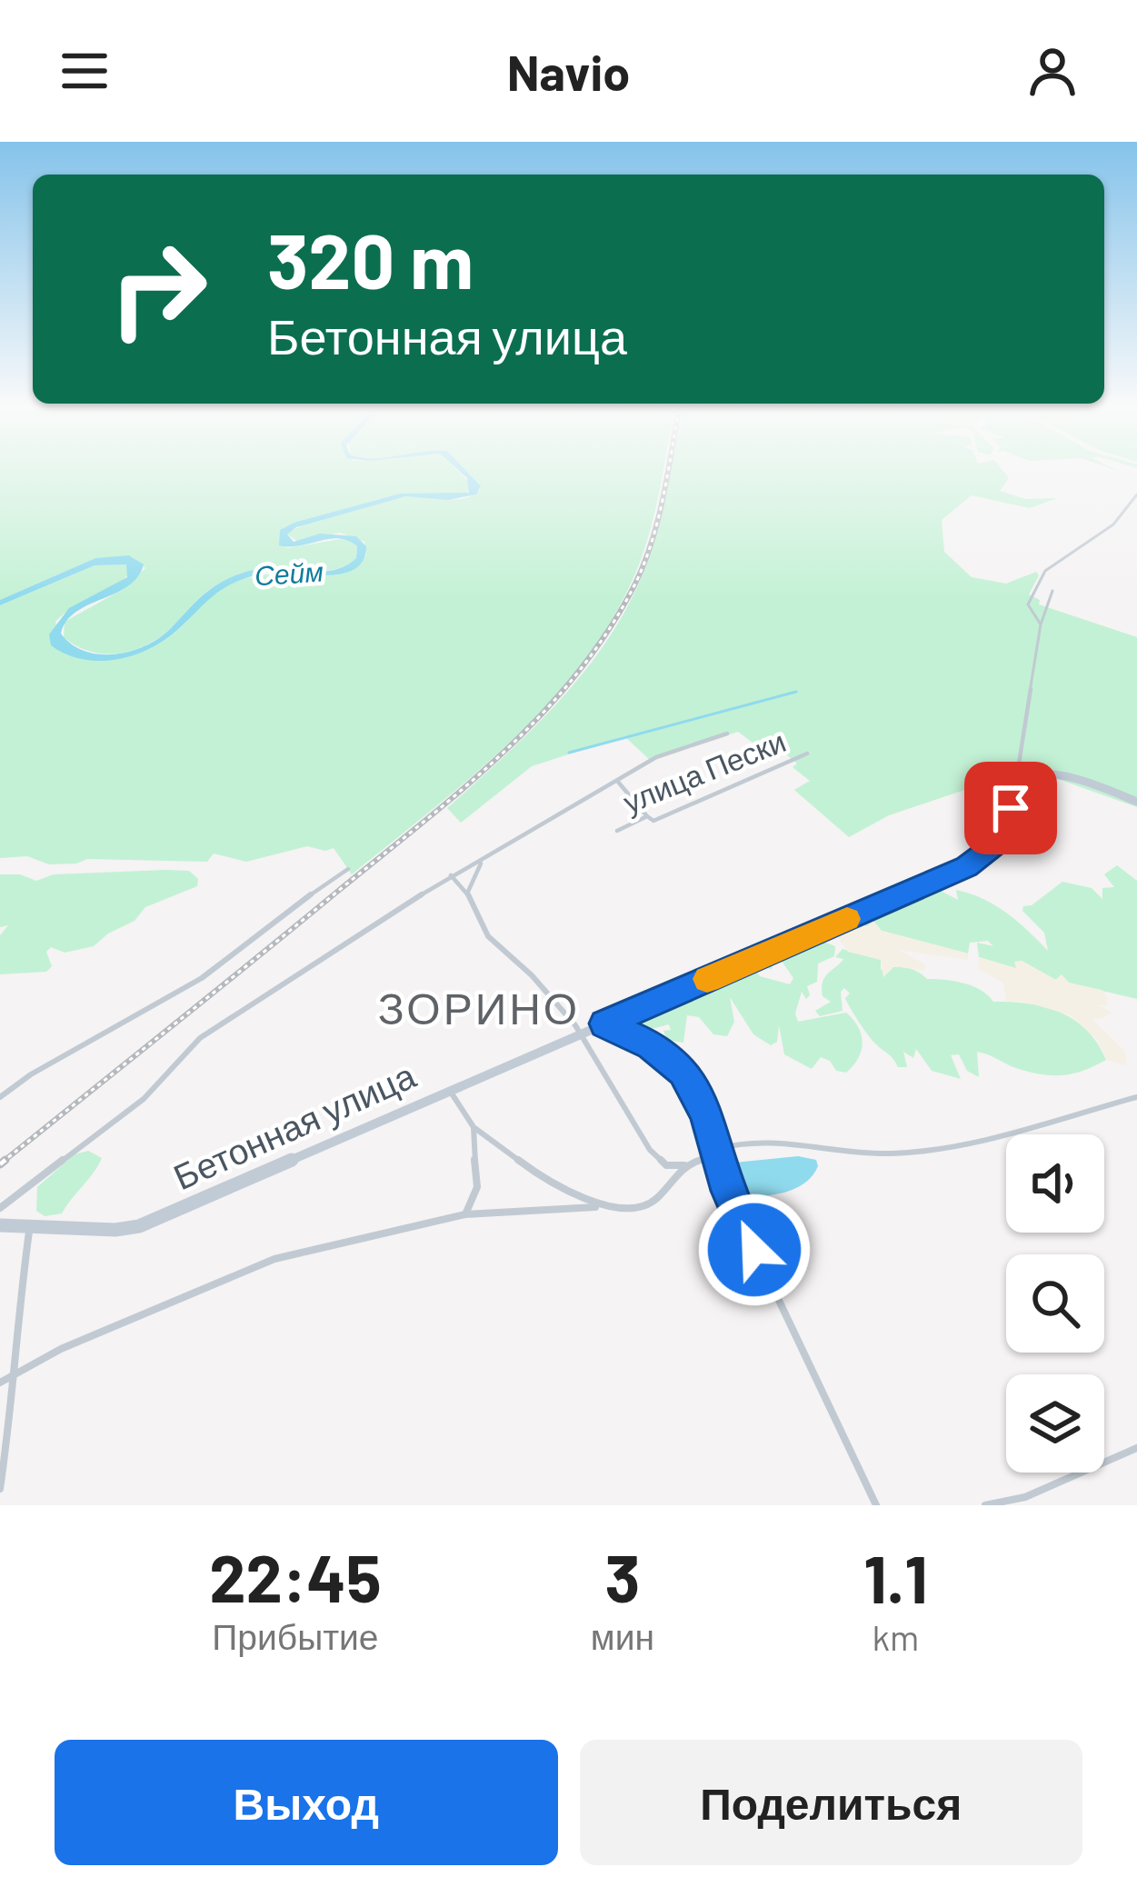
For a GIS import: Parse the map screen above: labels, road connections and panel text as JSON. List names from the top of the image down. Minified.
{"streets":{"main road":["Бетонная улица"],"street":["улица Пески"]},"districts":["ЗОРИНО"],"water":["Сейм"],"page":{"header":"Navio","turn":["320 m","Бетонная улица"],"eta":["22:45","Прибытие","3","мин","1.1","km"],"buttons":["Выход","Поделиться"]}}
